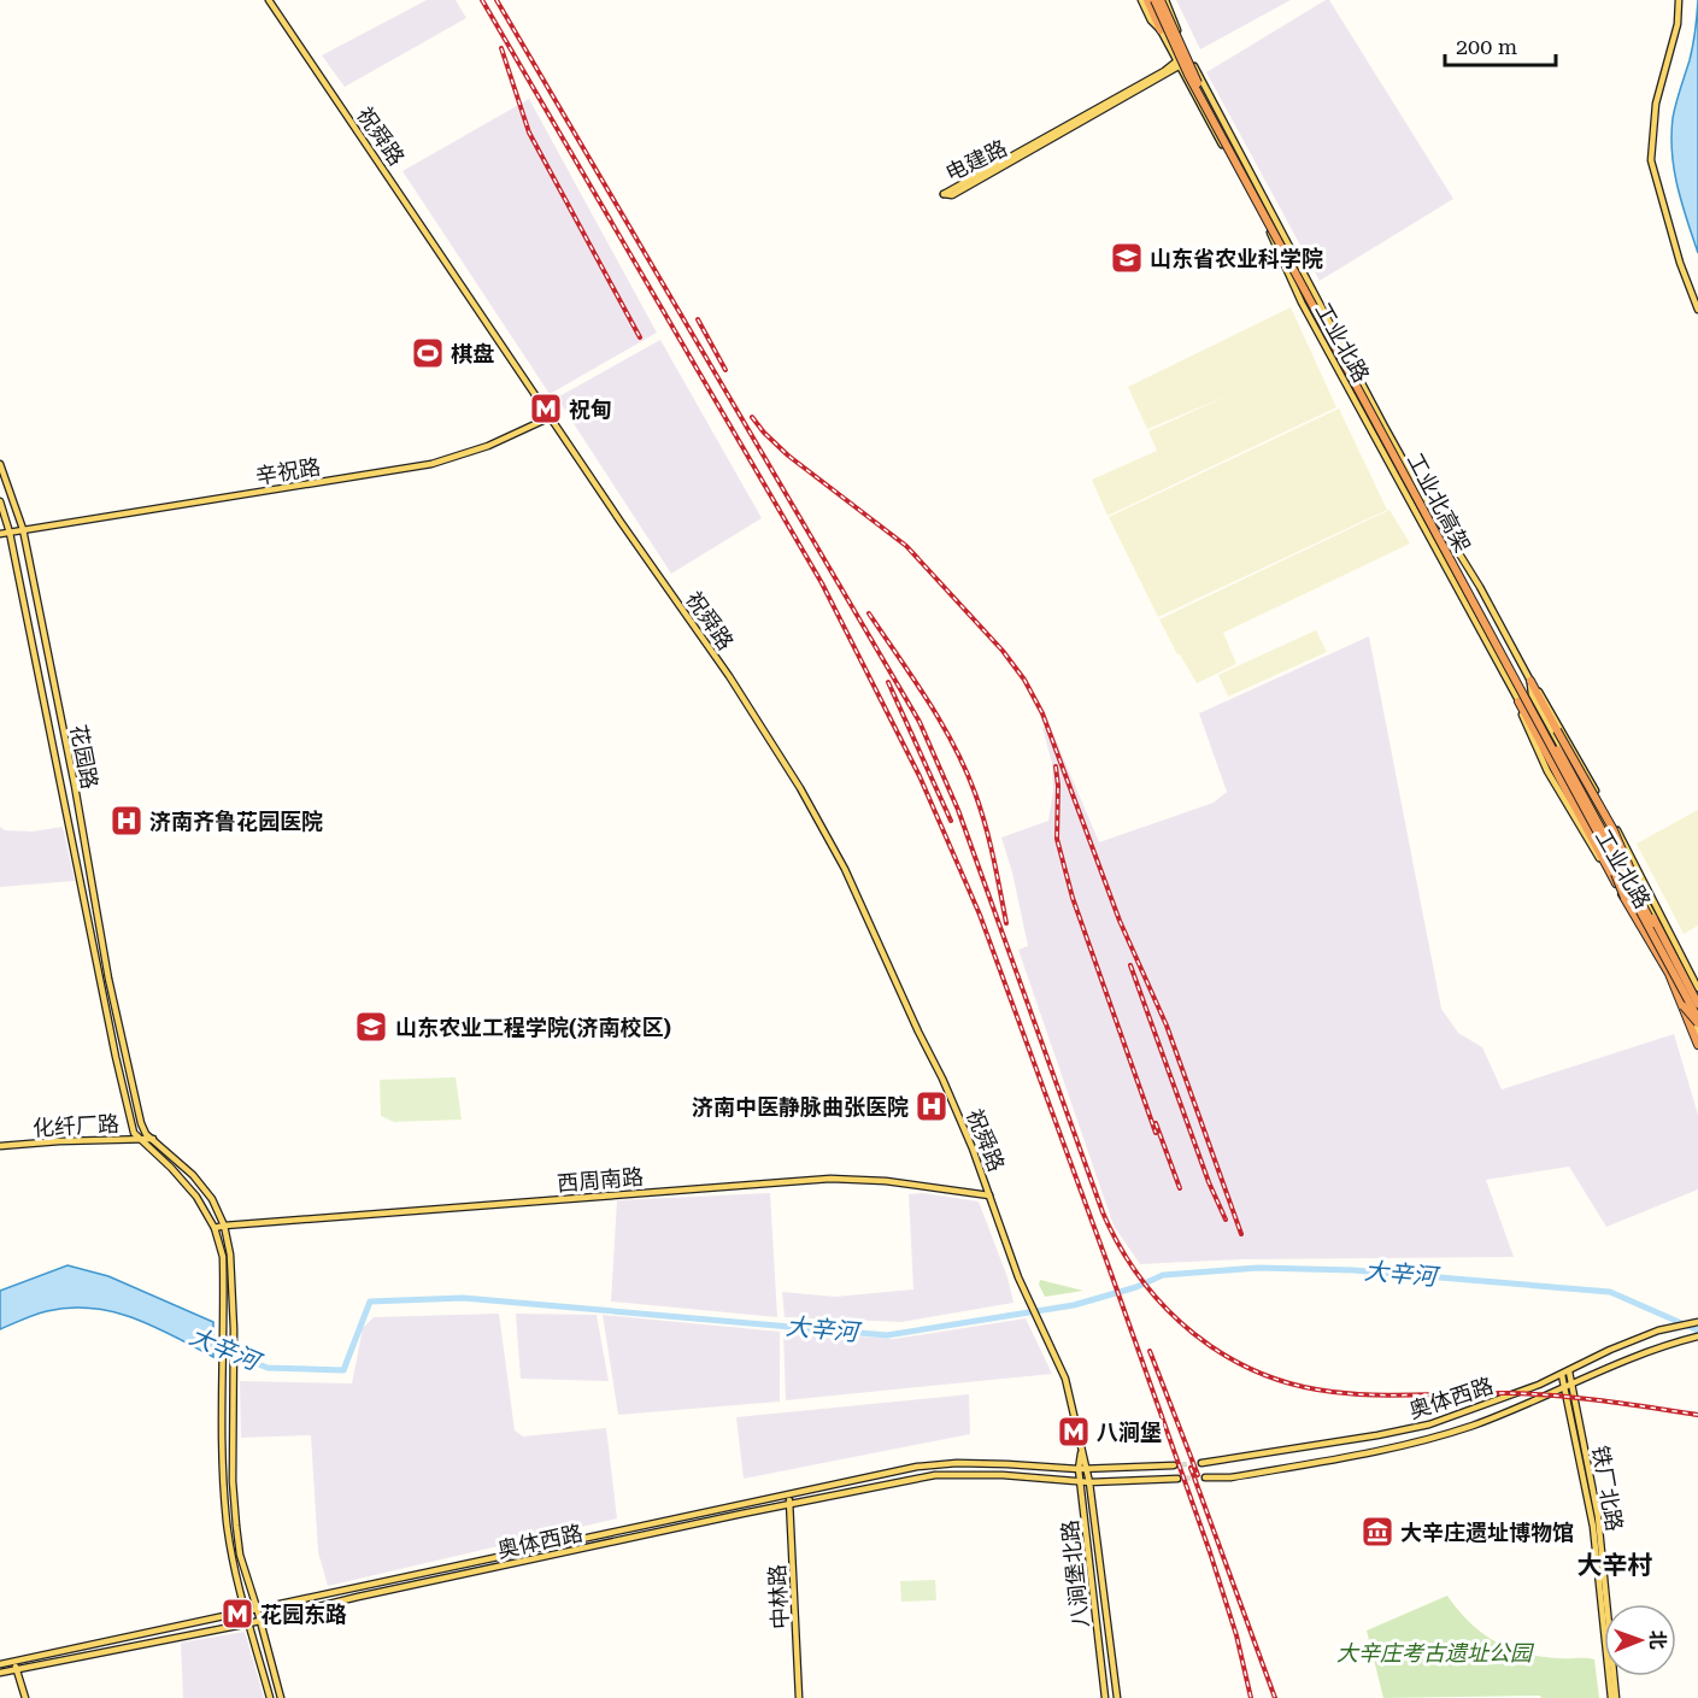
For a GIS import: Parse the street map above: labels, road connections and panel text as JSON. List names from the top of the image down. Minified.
{"streets":{"highway":["工业北高架"],"main road":["祝舜路","电建路","工业北路","辛祝路","花园路","化纤厂路","西周南路","奥体西路","铁厂北路","八涧堡北路","中林路"]},"crossings":[["祝舜路","辛祝路"],["祝舜路","西周南路"],["祝舜路","八涧堡北路"],["电建路","工业北路"],["工业北路","工业北高架"],["辛祝路","花园路"],["花园路","化纤厂路"],["奥体西路","铁厂北路"],["奥体西路","八涧堡北路"],["奥体西路","中林路"]],"districts":["大辛村"],"water":["大辛河"],"parks":["大辛庄考古遗址公园"],"places":{"school or university":["山东省农业科学院","山东农业工程学院(济南校区)"],"sports":["棋盘"],"metro station":["祝甸","八涧堡","花园东路"],"hospital":["济南齐鲁花园医院","济南中医静脉曲张医院"],"museum":["大辛庄遗址博物馆"]},"scale_bar":"200 m","north":"right"}
